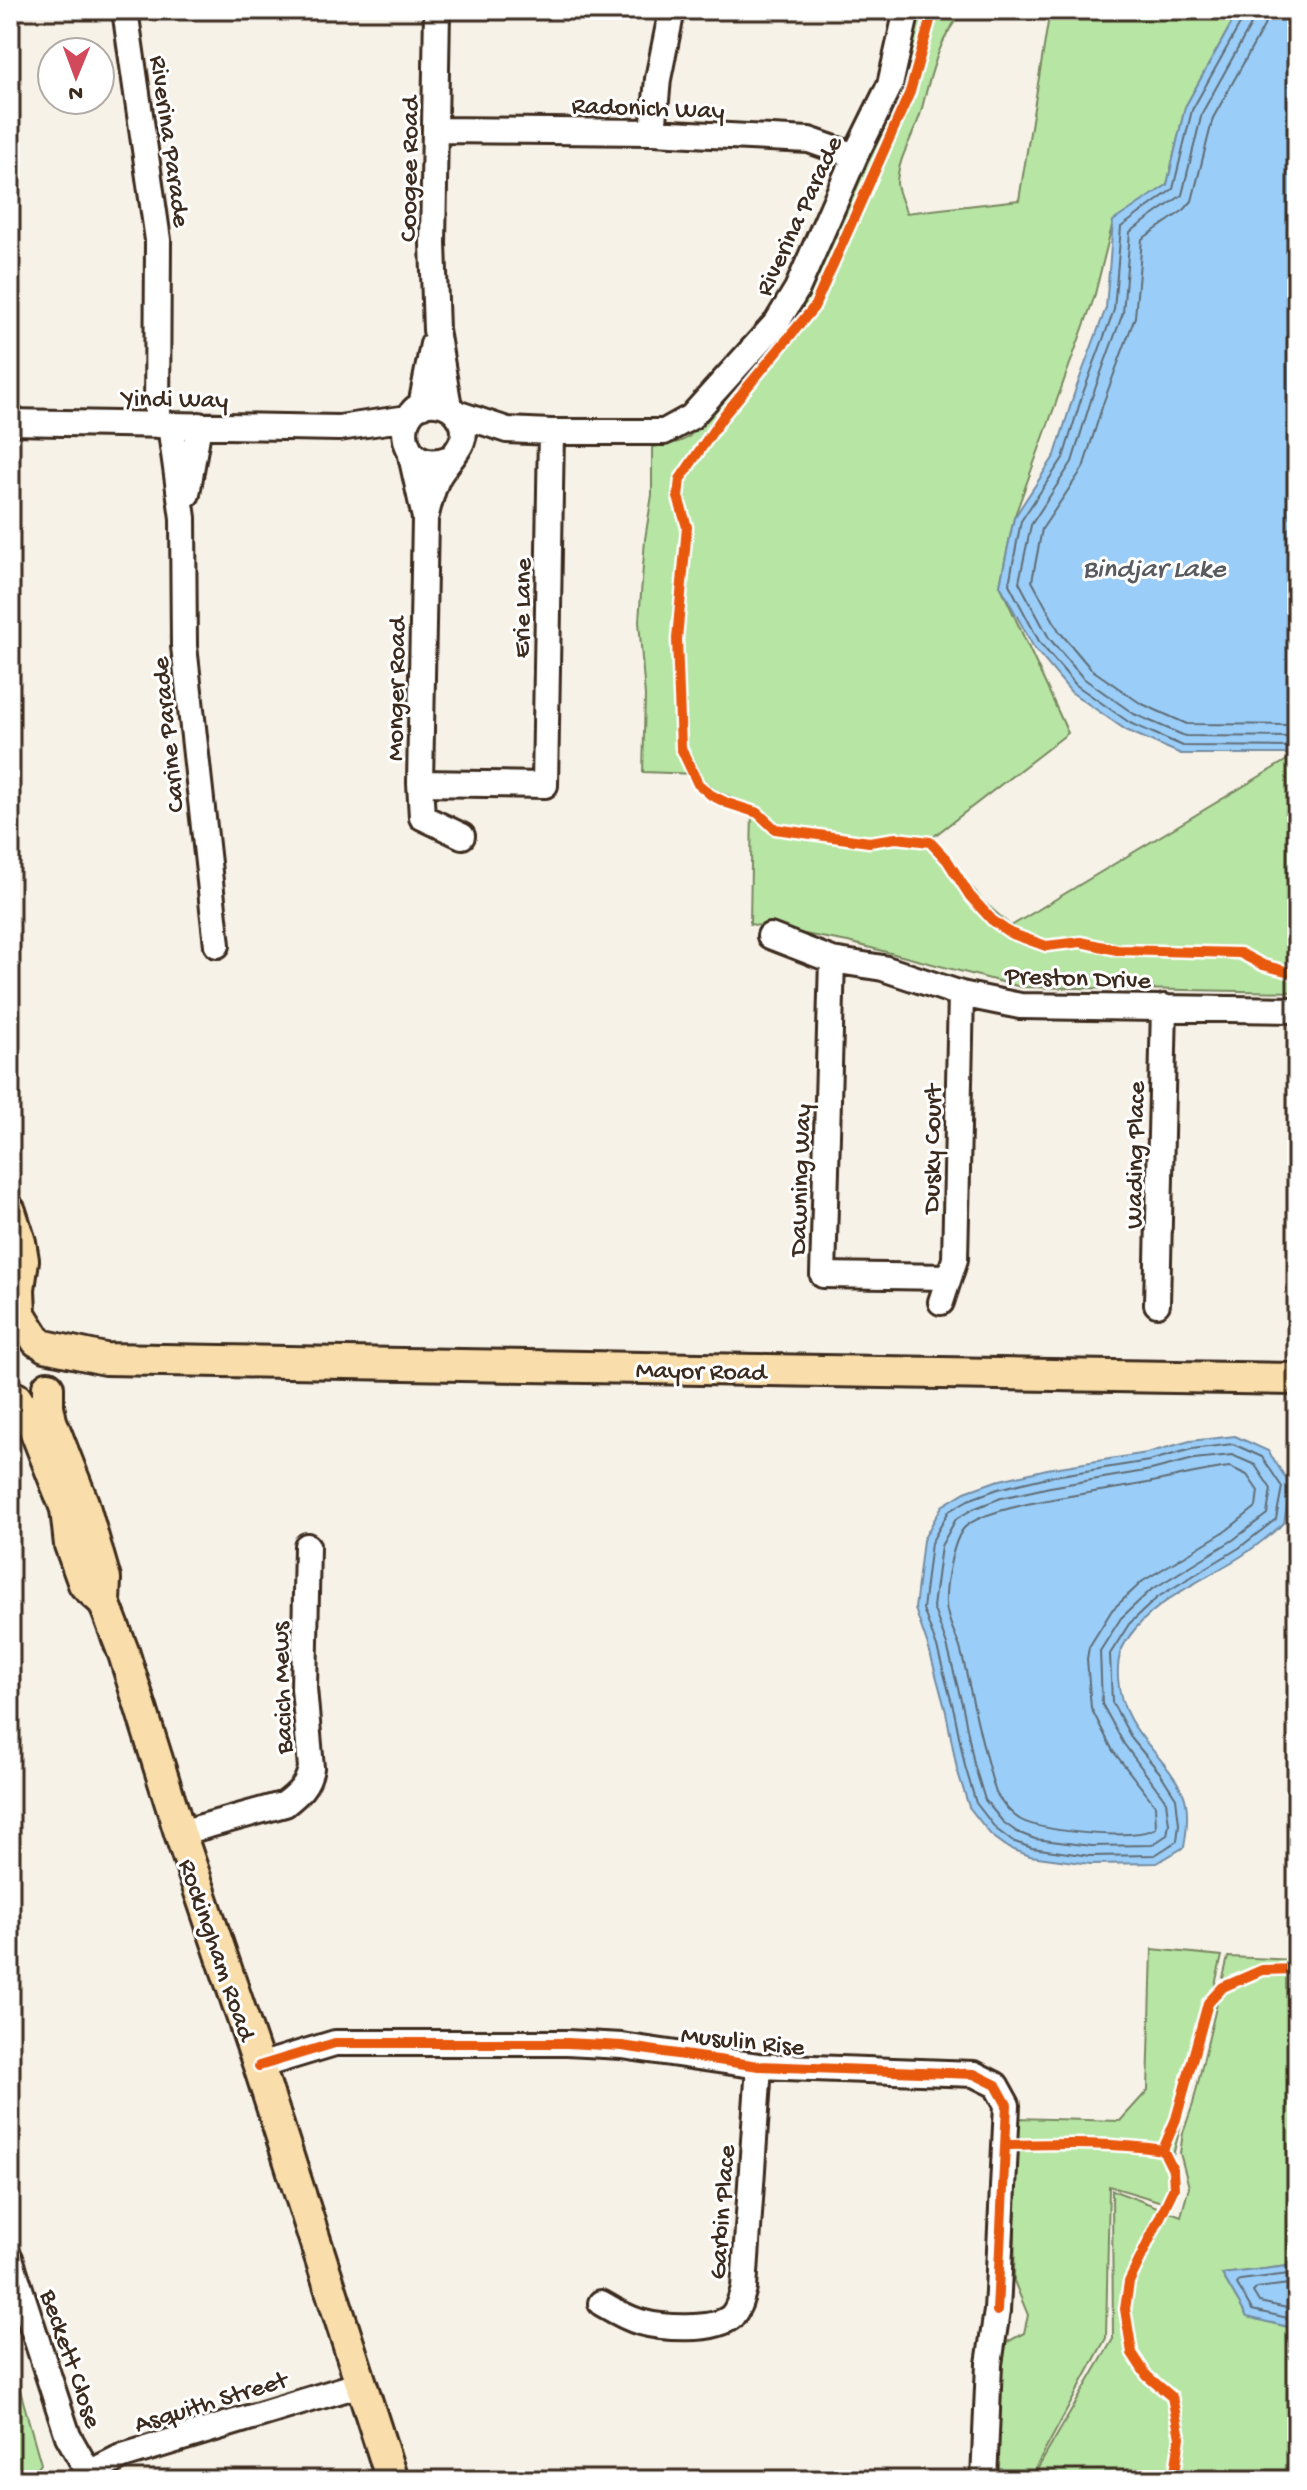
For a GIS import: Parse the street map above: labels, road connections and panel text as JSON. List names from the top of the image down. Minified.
{"streets":{"main road":["Mayor Road","Rockingham Road"],"street":["Radonich Way","Riverina Parade","Coogee Road","Yindi Way","Erie Lane","Monger Road","Carine Parade","Preston Drive","Dusky Court","Wading Place","Dawning Way","Bacich Mews","Musulin Rise","Garbin Place","Beckett Close","Asquith Street"]},"crossings":[["Radonich Way","Riverina Parade"],["Radonich Way","Coogee Road"],["Riverina Parade","Yindi Way"],["Riverina Parade","Carine Parade"],["Coogee Road","Yindi Way"],["Coogee Road","Monger Road"],["Yindi Way","Erie Lane"],["Yindi Way","Monger Road"],["Yindi Way","Carine Parade"],["Erie Lane","Monger Road"],["Preston Drive","Dusky Court"],["Preston Drive","Wading Place"],["Preston Drive","Dawning Way"],["Dusky Court","Dawning Way"],["Mayor Road","Rockingham Road"],["Bacich Mews","Rockingham Road"],["Rockingham Road","Musulin Rise"],["Rockingham Road","Asquith Street"],["Musulin Rise","Garbin Place"],["Beckett Close","Asquith Street"]],"water":["Bindjar Lake"],"north":"bottom"}
